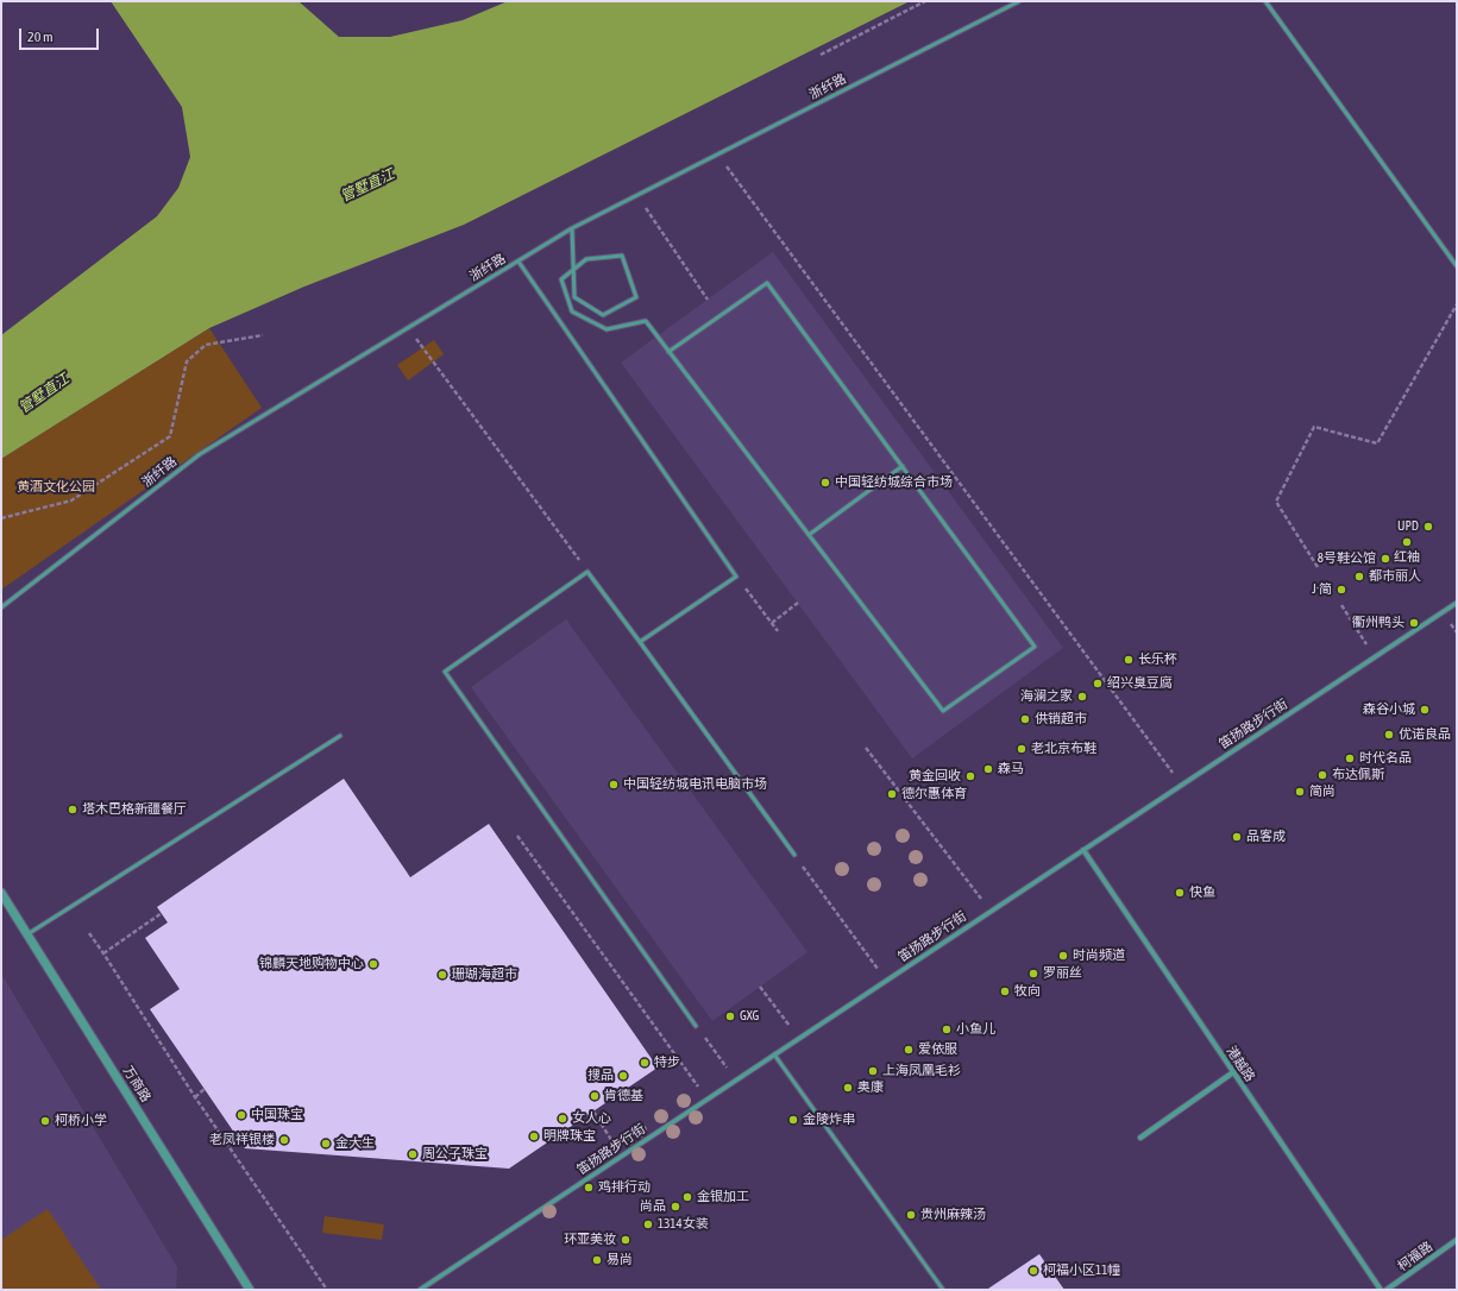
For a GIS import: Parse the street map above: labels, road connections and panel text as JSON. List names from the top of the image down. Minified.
{"streets":{"street":["笛扬路步行街","港越路","万商路","柯福路"],"lane":["浙纤路"]},"crossings":[["笛扬路步行街","港越路"]],"water":["管墅直江"],"parks":["黄酒文化公园"],"places":["中国轻纺城综合市场","UPD","红袖","8号鞋公馆","都市丽人","J·简","衢州鸭头","长乐杯","绍兴臭豆腐","海澜之家","森谷小城","供销超市","优诺良品","老北京布鞋","时代名品","森马","布达佩斯","黄金回收","中国轻纺城电讯电脑市场","简尚","德尔惠体育","塔木巴格新疆餐厅","品客成","快鱼","时尚频道","锦麟天地购物中心","罗丽丝","珊瑚海超市","牧向","GXG","小鱼儿","爱依服","特步","上海凤凰毛衫","搜品","奥康","肯德基","中国珠宝","女人心","金陵炸串","柯桥小学","明牌珠宝","老凤祥银楼","金大生","周公子珠宝","鸡排行动","金银加工","尚品","贵州麻辣汤","1314女装","环亚美妆","易尚","柯福小区11幢"],"scale_bar":"20 m"}
